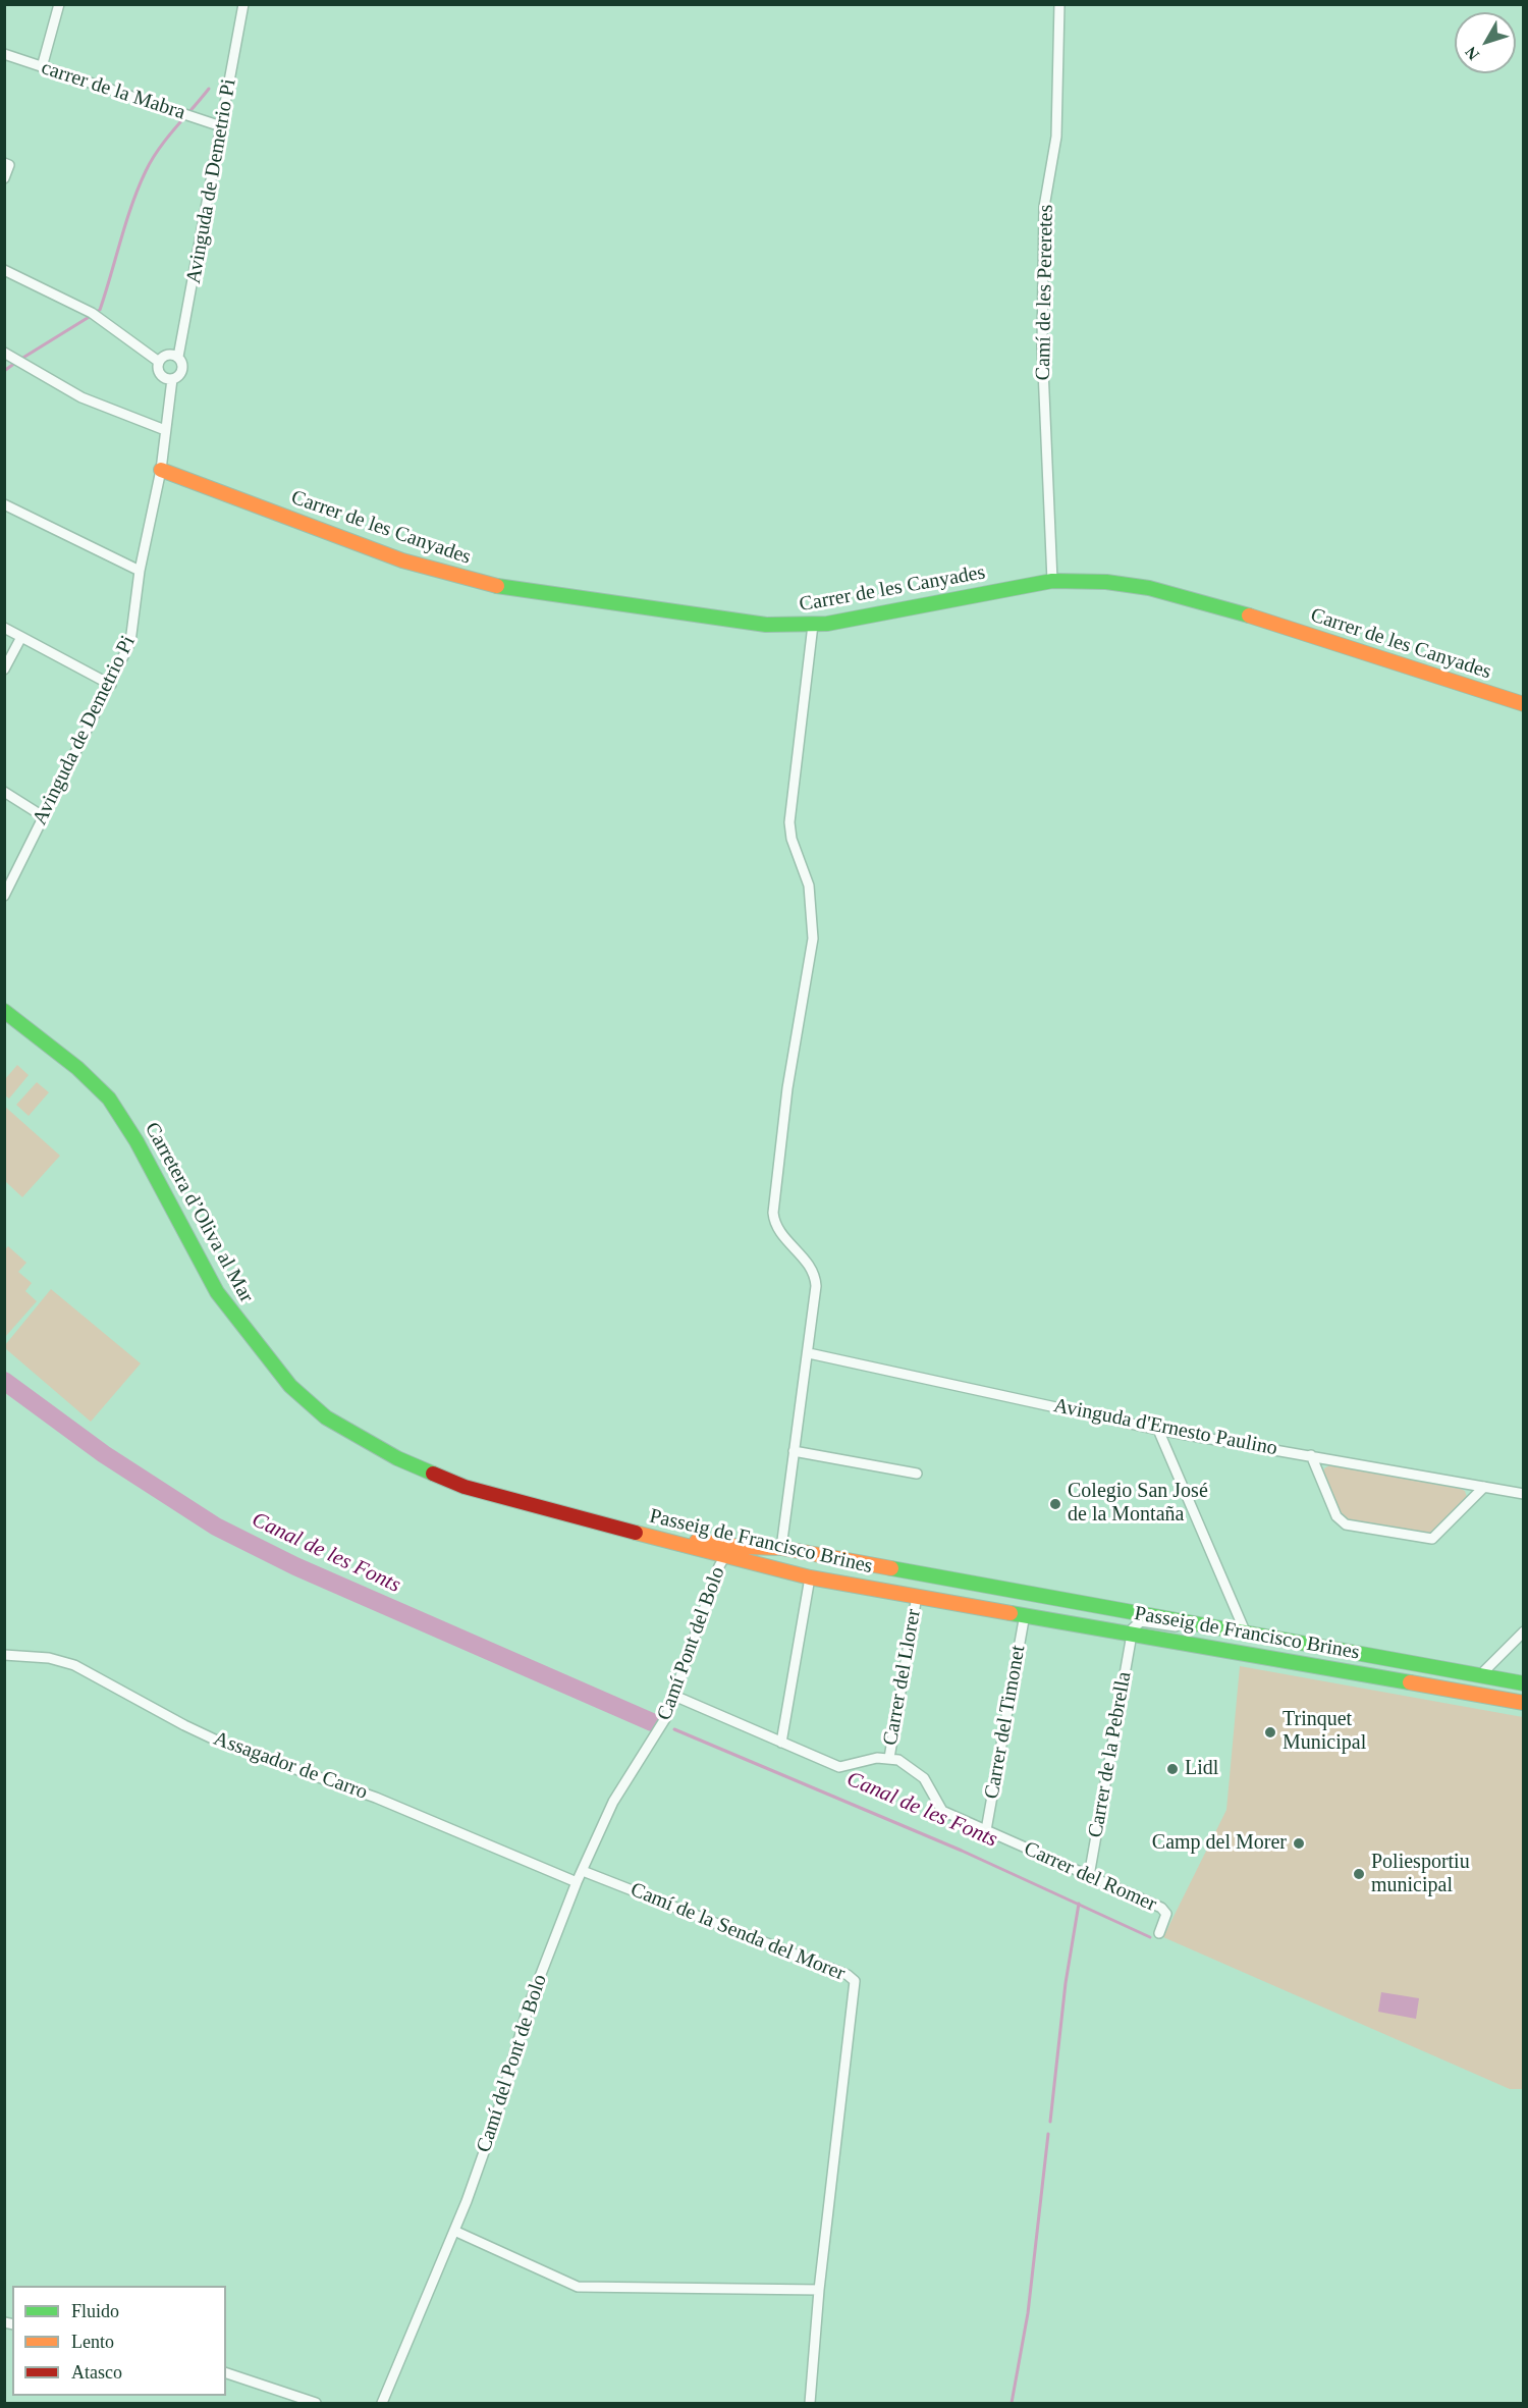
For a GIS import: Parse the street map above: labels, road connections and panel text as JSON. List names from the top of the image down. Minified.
{"streets":{"street":["carrer de la Mabra","Avinguda de Demetrio Pi","Camí de les Pereretes","Carrer de les Canyades","Carretera d’Oliva al Mar","Avinguda d'Ernesto Paulino","Passeig de Francisco Brines","Camí Pont del Bolo","Carrer del Llorer","Carrer del Timonet","Carrer de la Pebrella","Assagador de Carro","Carrer del Romer","Camí de la Senda del Morer","Camí del Pont de Bolo"]},"crossings":[["carrer de la Mabra","Avinguda de Demetrio Pi"],["Avinguda de Demetrio Pi","Carrer de les Canyades"],["Camí de les Pereretes","Carrer de les Canyades"],["Carretera d’Oliva al Mar","Passeig de Francisco Brines"],["Passeig de Francisco Brines","Camí Pont del Bolo"],["Passeig de Francisco Brines","Carrer del Llorer"],["Passeig de Francisco Brines","Carrer del Timonet"],["Passeig de Francisco Brines","Carrer de la Pebrella"],["Camí Pont del Bolo","Camí del Pont de Bolo"],["Carrer del Llorer","Carrer del Romer"],["Carrer del Timonet","Carrer del Romer"],["Carrer de la Pebrella","Carrer del Romer"],["Assagador de Carro","Camí del Pont de Bolo"],["Camí de la Senda del Morer","Camí del Pont de Bolo"]],"water":["Canal de les Fonts"],"places":["Colegio San José de la Montaña","Trinquet Municipal","Lidl","Camp del Morer","Poliesportiu municipal"],"legend":["Fluido","Lento","Atasco"],"north":"bottom left"}
